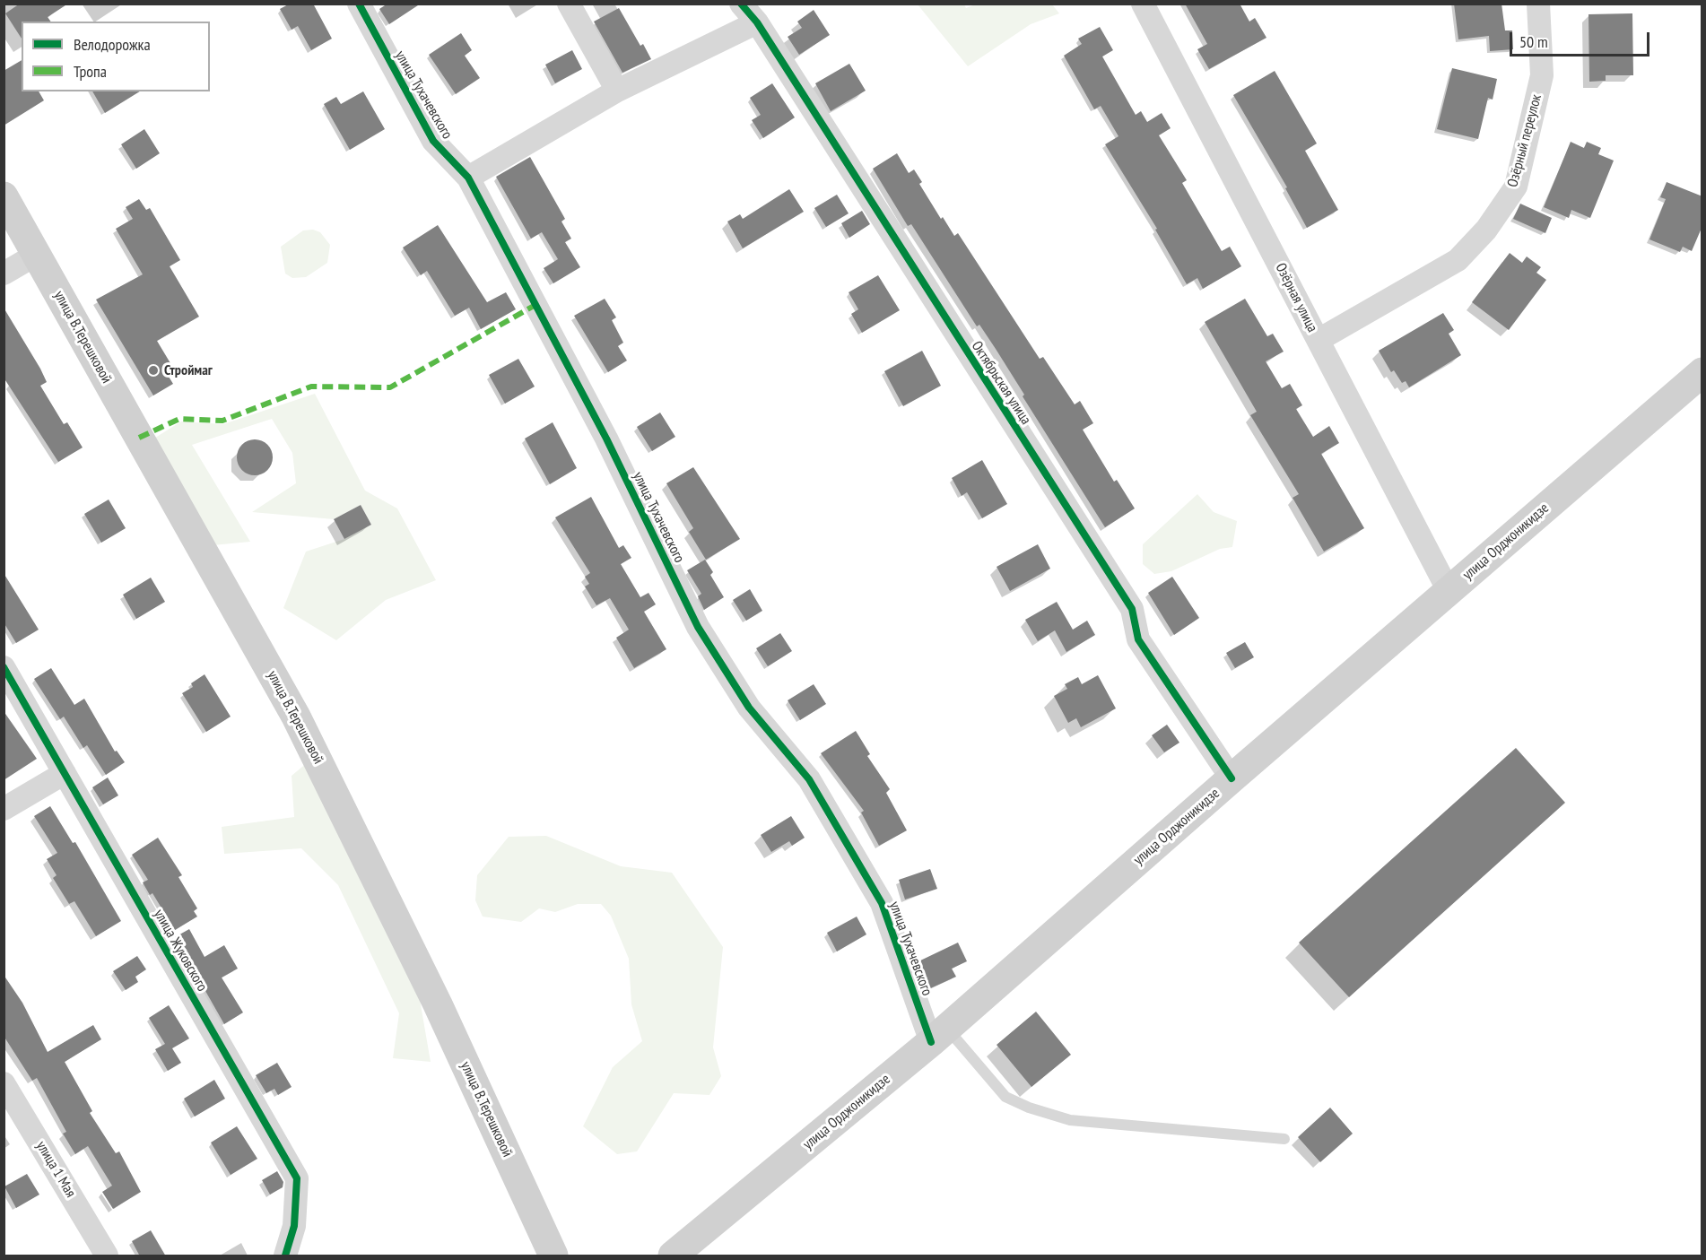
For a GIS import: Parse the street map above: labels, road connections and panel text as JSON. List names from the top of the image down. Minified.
{"streets":{"main road":["улица В.Терешковой","улица Орджоникидзе"],"street":["улица Тухачевского","Озёрный переулок","Озёрная улица","Октябрьская улица","улица Жуковского","улица 1 Мая"]},"crossings":[["улица Тухачевского","улица Орджоникидзе"],["Озёрный переулок","Озёрная улица"],["Озёрная улица","улица Орджоникидзе"],["Октябрьская улица","улица Орджоникидзе"]],"places":["Строймаг"],"legend":["Велодорожка","Тропа"],"scale_bar":"50 m"}
